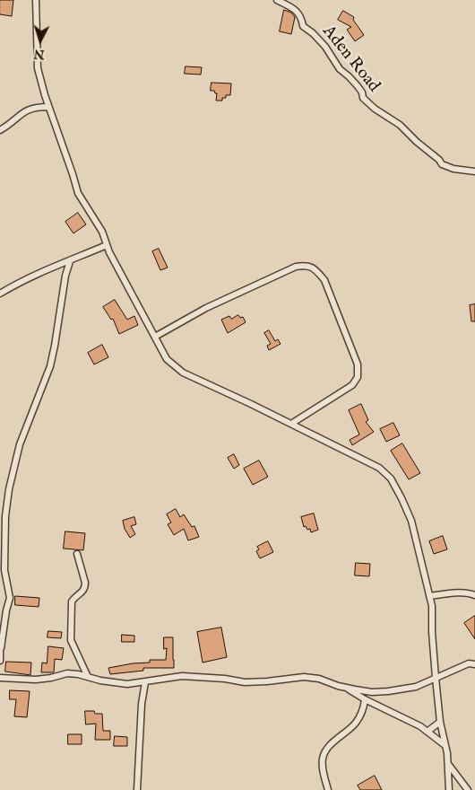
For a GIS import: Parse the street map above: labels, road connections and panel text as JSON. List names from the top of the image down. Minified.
{"streets":{"street":["Aden Road"]},"north":"bottom"}
